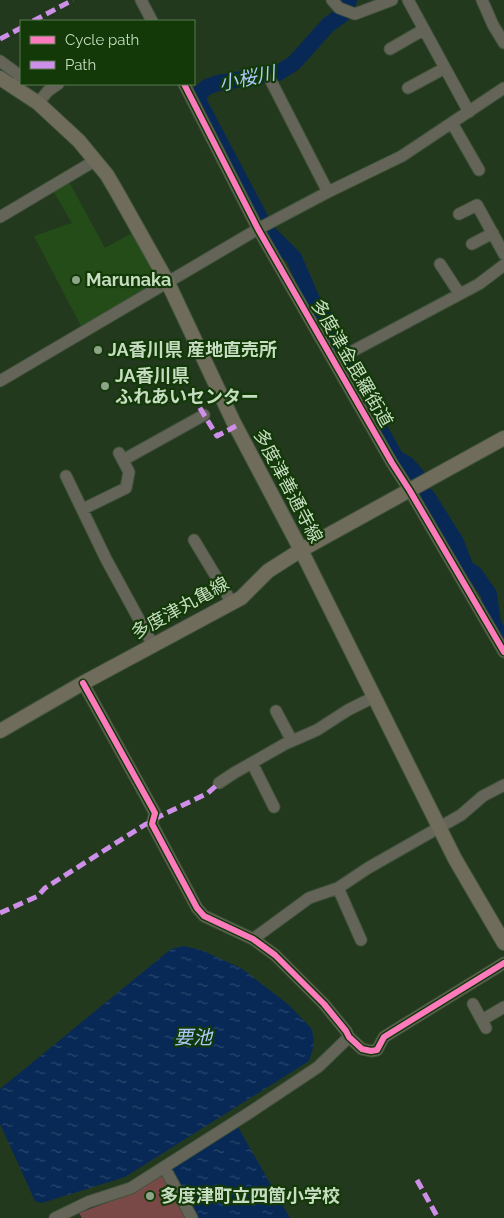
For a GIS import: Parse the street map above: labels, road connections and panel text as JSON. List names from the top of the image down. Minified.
{"streets":{"main road":["多度津善通寺線","多度津丸亀線"],"street":["多度津金毘羅街道"]},"crossings":[["多度津金毘羅街道","多度津丸亀線"],["多度津善通寺線","多度津丸亀線"]],"water":["小桜川","要池"],"places":["Marunaka","JA香川県 産地直売所","JA香川県 ふれあいセンター","多度津町立四箇小学校"],"legend":["Cycle path","Path"]}
